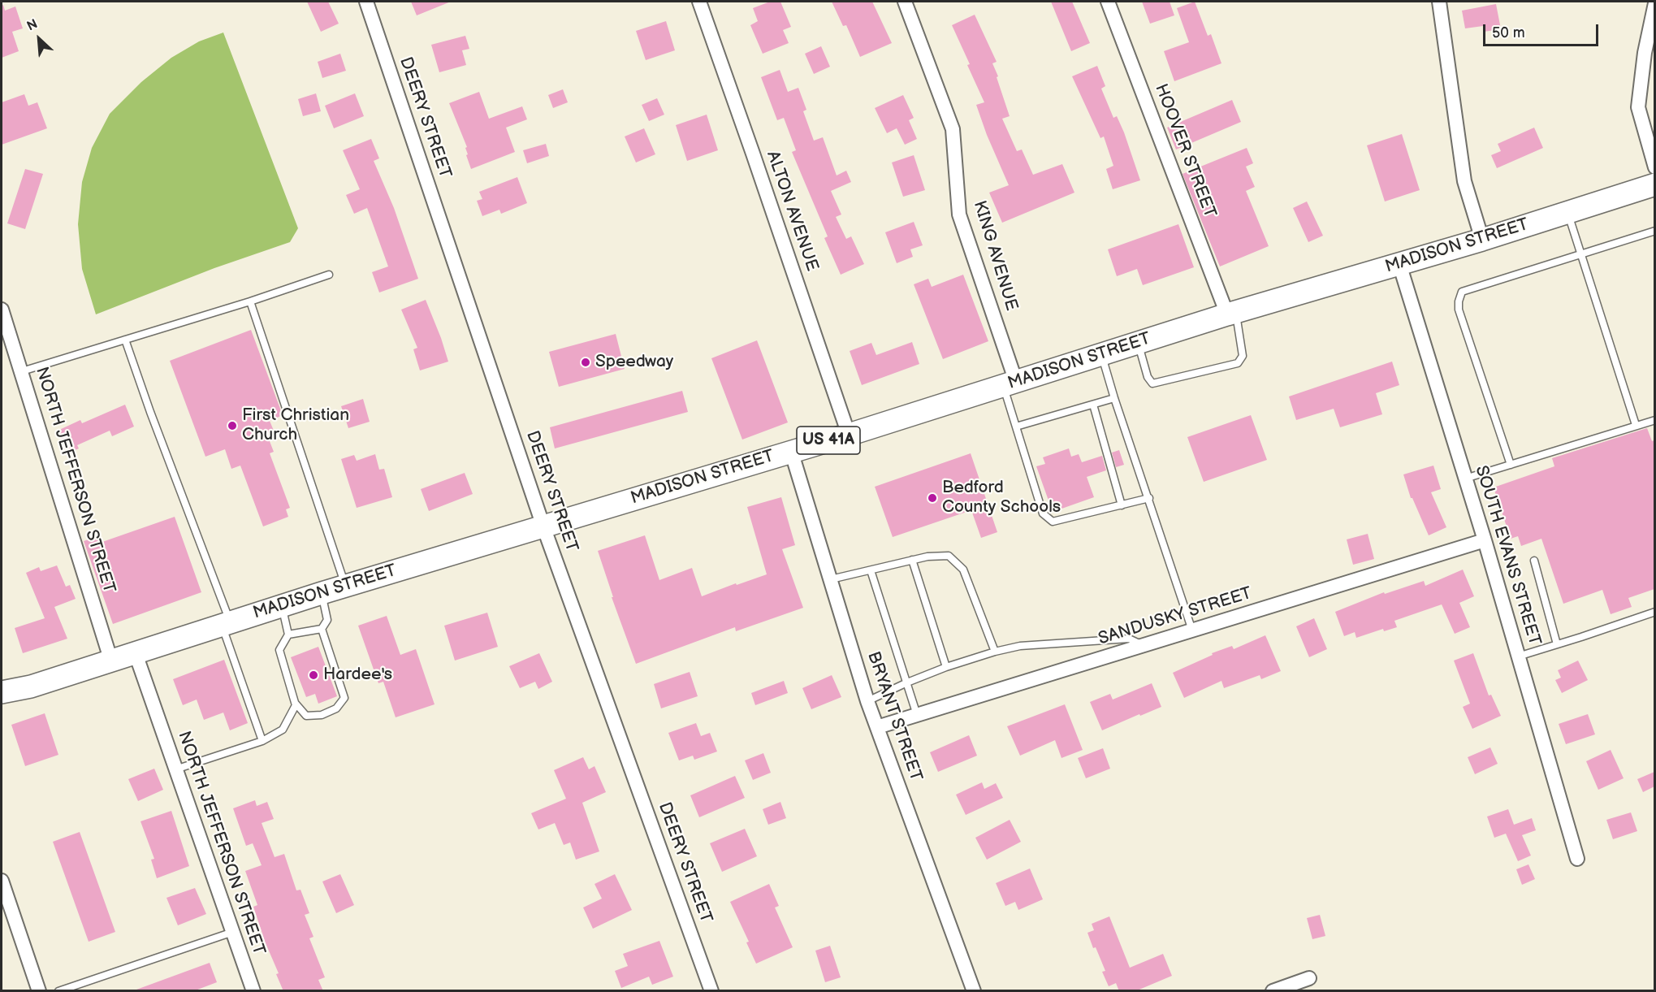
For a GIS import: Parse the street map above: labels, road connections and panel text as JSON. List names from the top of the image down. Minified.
{"streets":{"main road":["MADISON STREET","US 41A"],"street":["DEERY STREET","HOOVER STREET","ALTON AVENUE","KING AVENUE","NORTH JEFFERSON STREET","SOUTH EVANS STREET","SANDUSKY STREET","BRYANT STREET"]},"crossings":[["DEERY STREET","MADISON STREET"],["HOOVER STREET","MADISON STREET"],["ALTON AVENUE","MADISON STREET"],["MADISON STREET","KING AVENUE"],["MADISON STREET","NORTH JEFFERSON STREET"],["MADISON STREET","SOUTH EVANS STREET"],["MADISON STREET","BRYANT STREET"],["SOUTH EVANS STREET","SANDUSKY STREET"],["SANDUSKY STREET","BRYANT STREET"]],"places":["Speedway","First Christian Church","Bedford County Schools","Hardee's"],"scale_bar":"50 m","north":"top left"}
